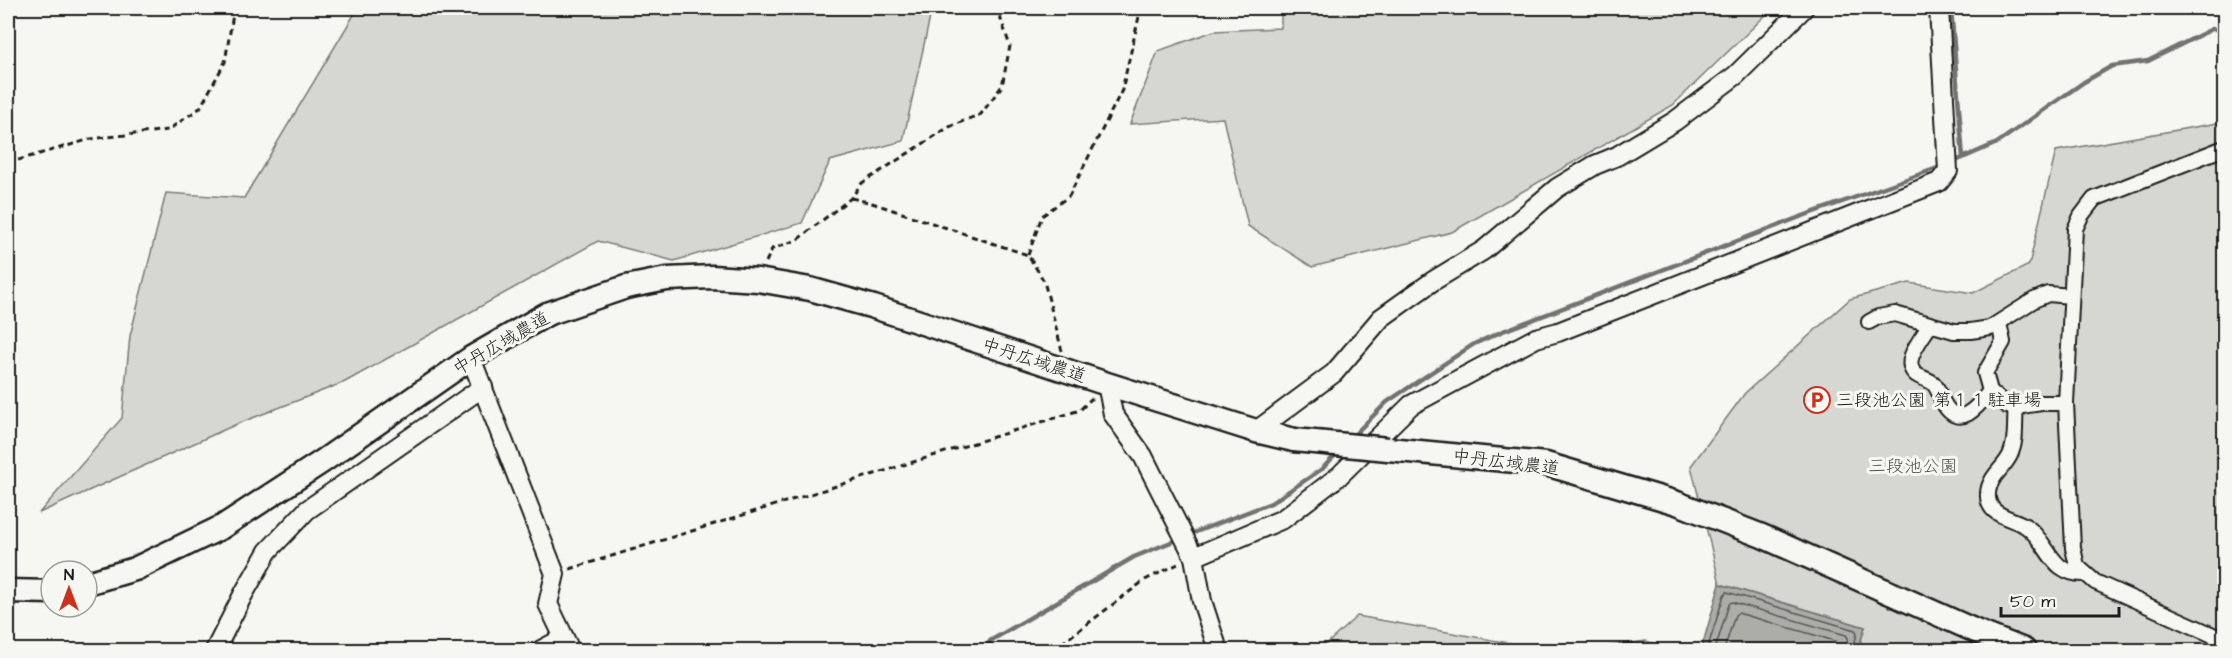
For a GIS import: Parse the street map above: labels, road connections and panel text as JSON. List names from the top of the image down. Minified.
{"streets":{"street":["中丹広域農道"]},"parks":["三段池公園"],"places":{"parking":["三段池公園 第１１駐車場"]},"scale_bar":"50 m","north":"top"}
